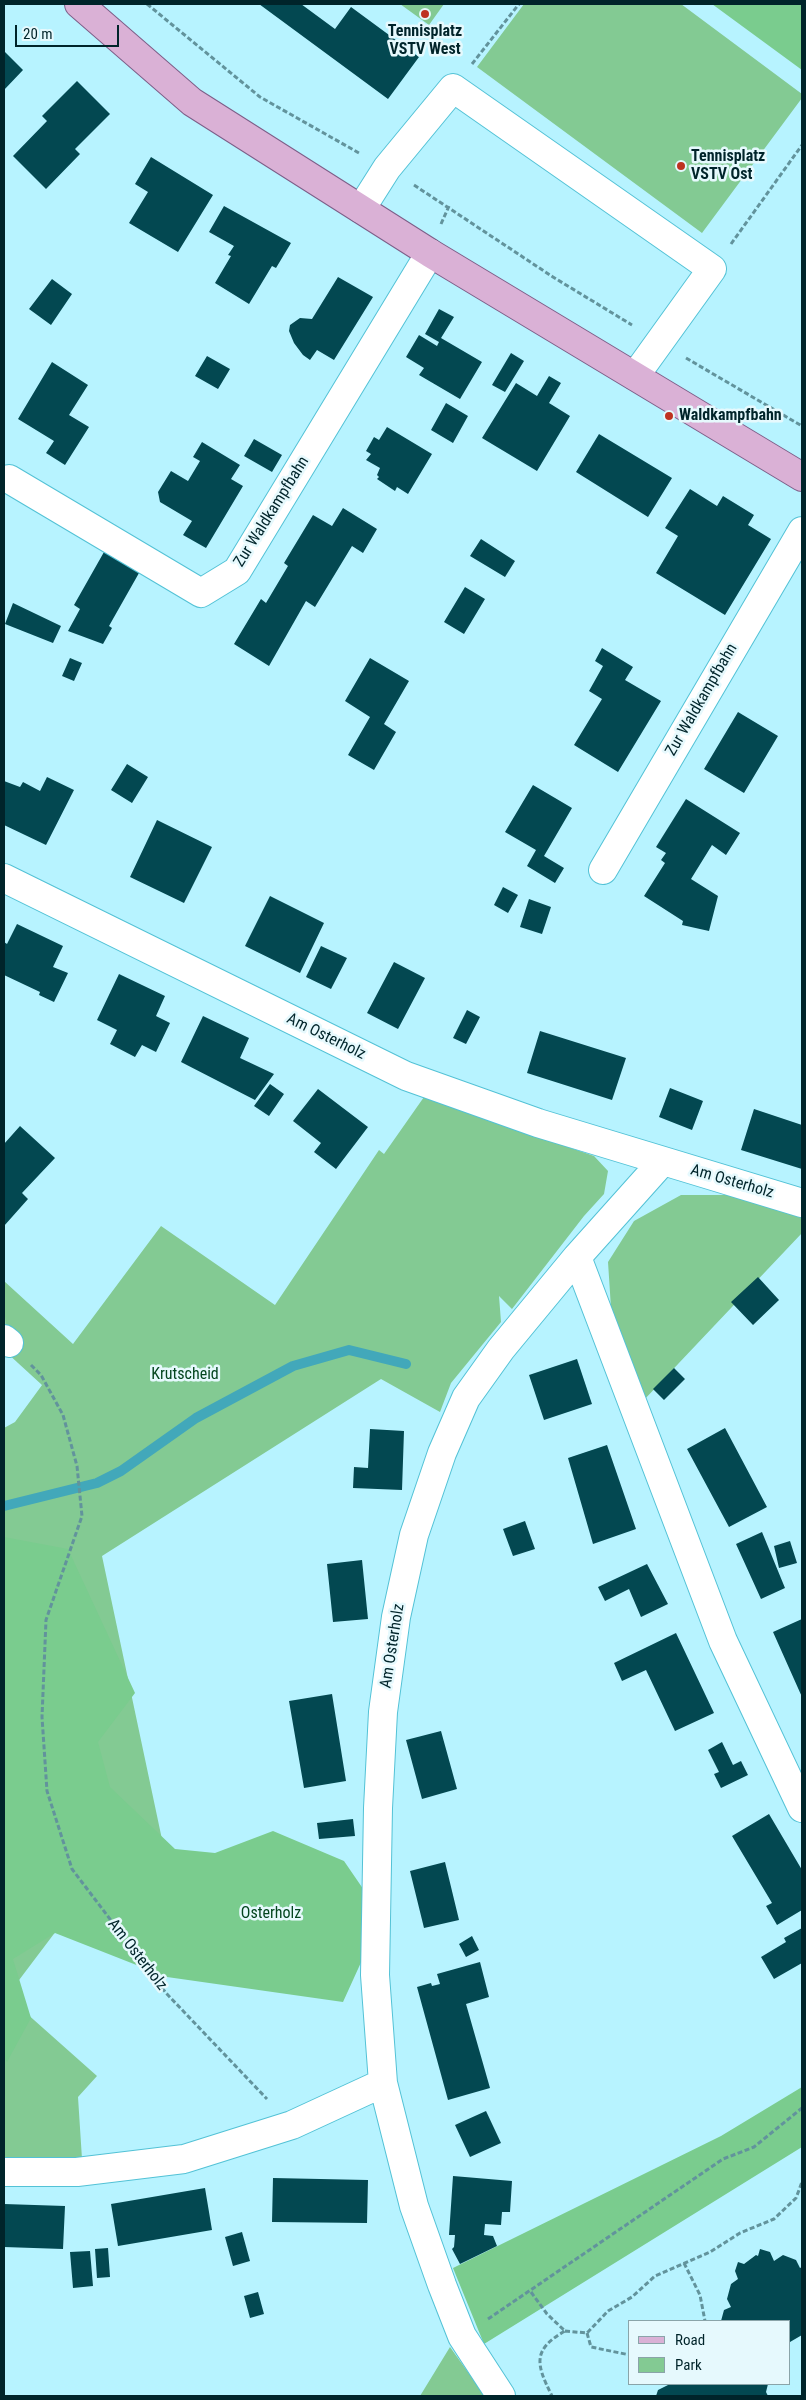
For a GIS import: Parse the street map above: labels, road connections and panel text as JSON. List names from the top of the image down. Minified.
{"streets":{"street":["Zur Waldkampfbahn","Am Osterholz"]},"parks":["Krutscheid","Osterholz"],"places":["Tennisplatz VSTV West","Tennisplatz VSTV Ost","Waldkampfbahn"],"legend":["Road","Park"],"scale_bar":"20 m"}
